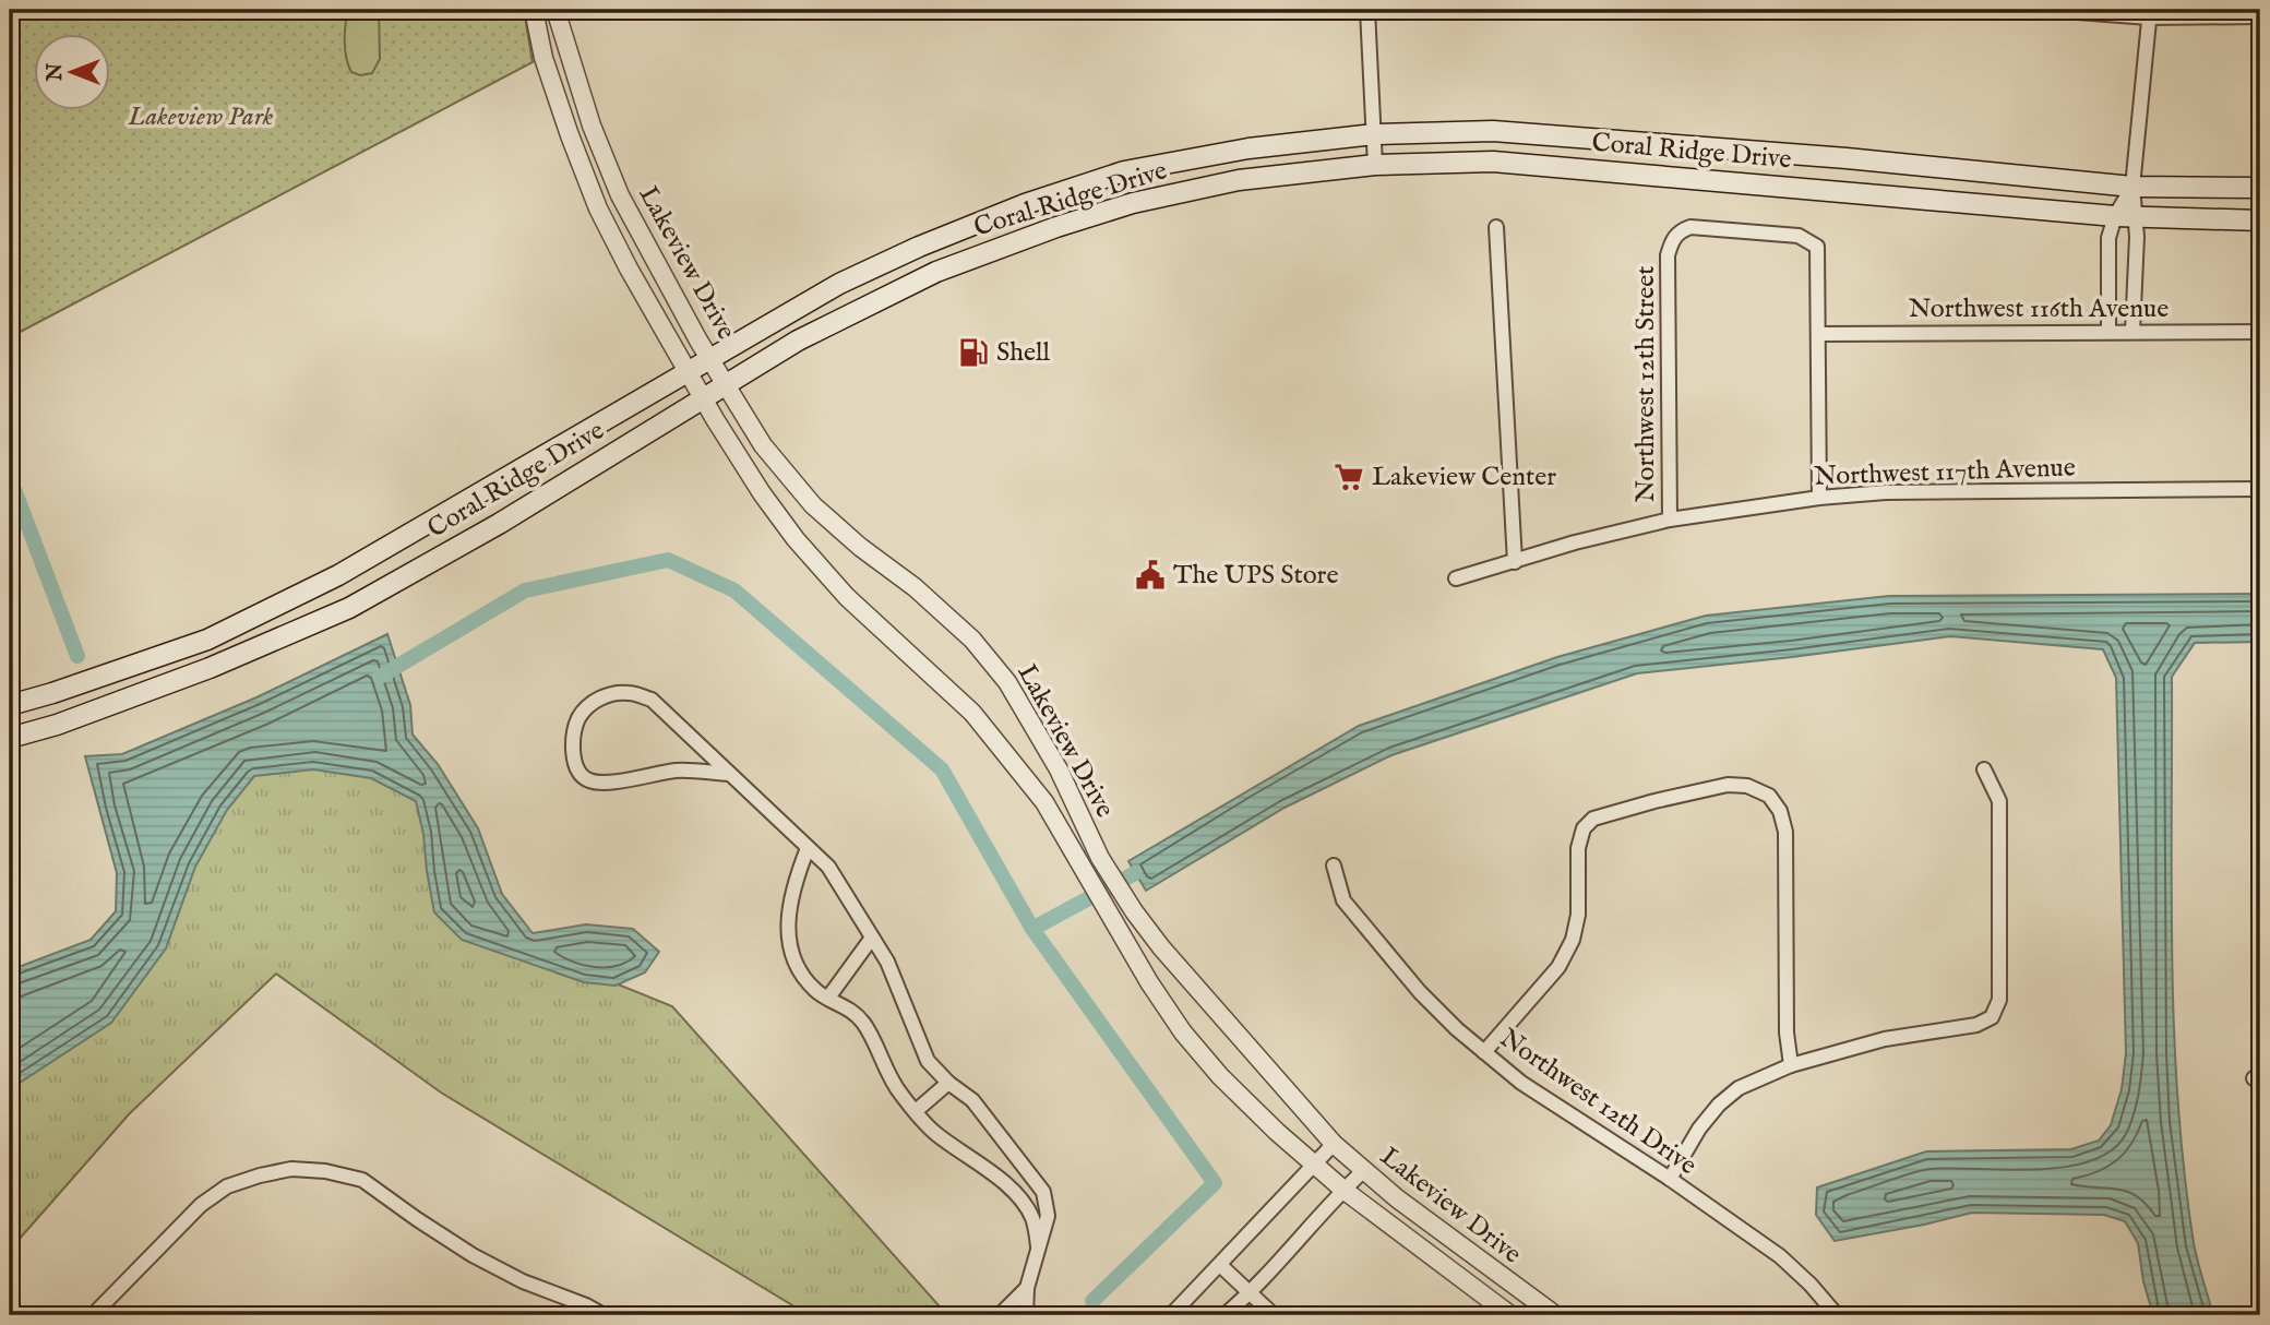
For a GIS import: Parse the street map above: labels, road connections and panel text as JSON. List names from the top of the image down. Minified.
{"streets":{"main road":["Coral Ridge Drive"],"street":["Lakeview Drive","Northwest 116th Avenue","Northwest 12th Street","Northwest 117th Avenue","Northwest 12th Drive"]},"crossings":[["Coral Ridge Drive","Lakeview Drive"],["Northwest 116th Avenue","Northwest 12th Street"],["Northwest 12th Street","Northwest 117th Avenue"]],"parks":["Lakeview Park"],"places":{"fuel station":["Shell"],"supermarket":["Lakeview Center"],"public building":["The UPS Store"]},"north":"left"}
